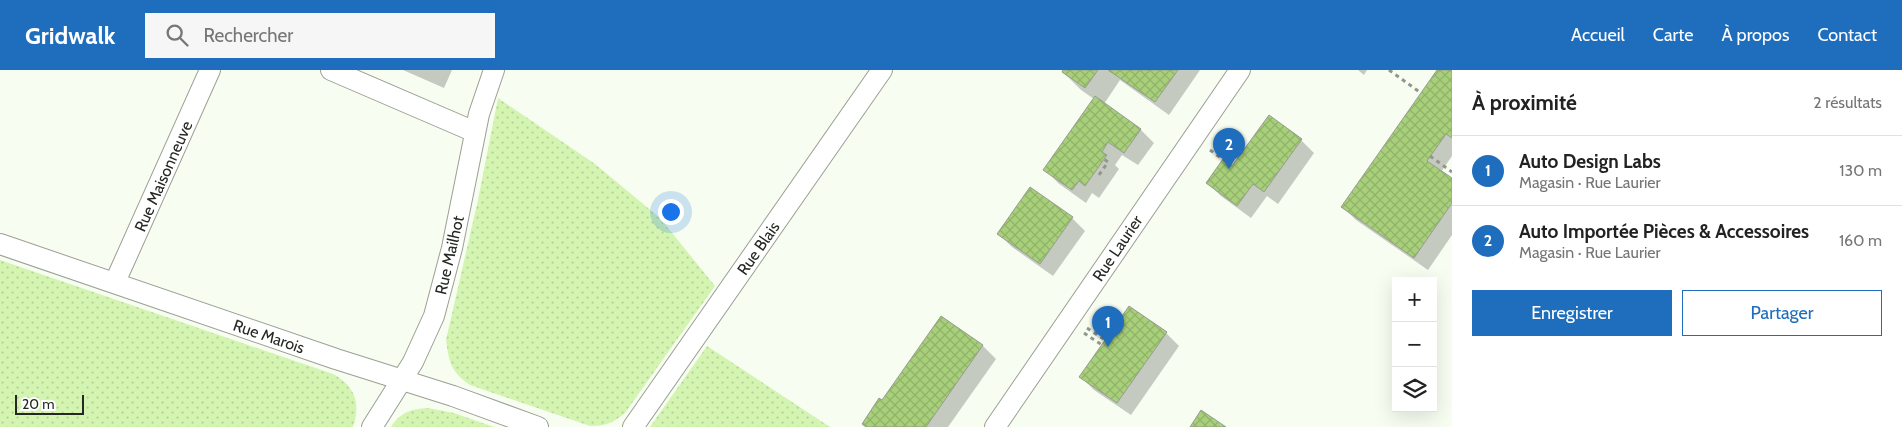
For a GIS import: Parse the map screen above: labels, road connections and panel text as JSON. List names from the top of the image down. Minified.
{"streets":{"street":["Rue Maisonneuve","Rue Blais","Rue Laurier","Rue Mailhot","Rue Marois"]},"crossings":[["Rue Maisonneuve","Rue Marois"],["Rue Mailhot","Rue Marois"]],"scale_bar":"20 m","page":{"header":"Gridwalk","search":"Rechercher","nav":["Accueil","Carte","À propos","Contact"],"heading":["À proximité","2 résultats"],"pins":["2","1"],"list":[{"mark":"1","name":"Auto Design Labs","note":"Magasin · Rue Laurier","value":"130 m"},{"mark":"2","name":"Auto Importée Pièces & Accessoires","note":"Magasin · Rue Laurier","value":"160 m"}],"buttons":["Enregistrer","Partager"],"map_buttons":["+","−"],"scale":"20 m"}}
